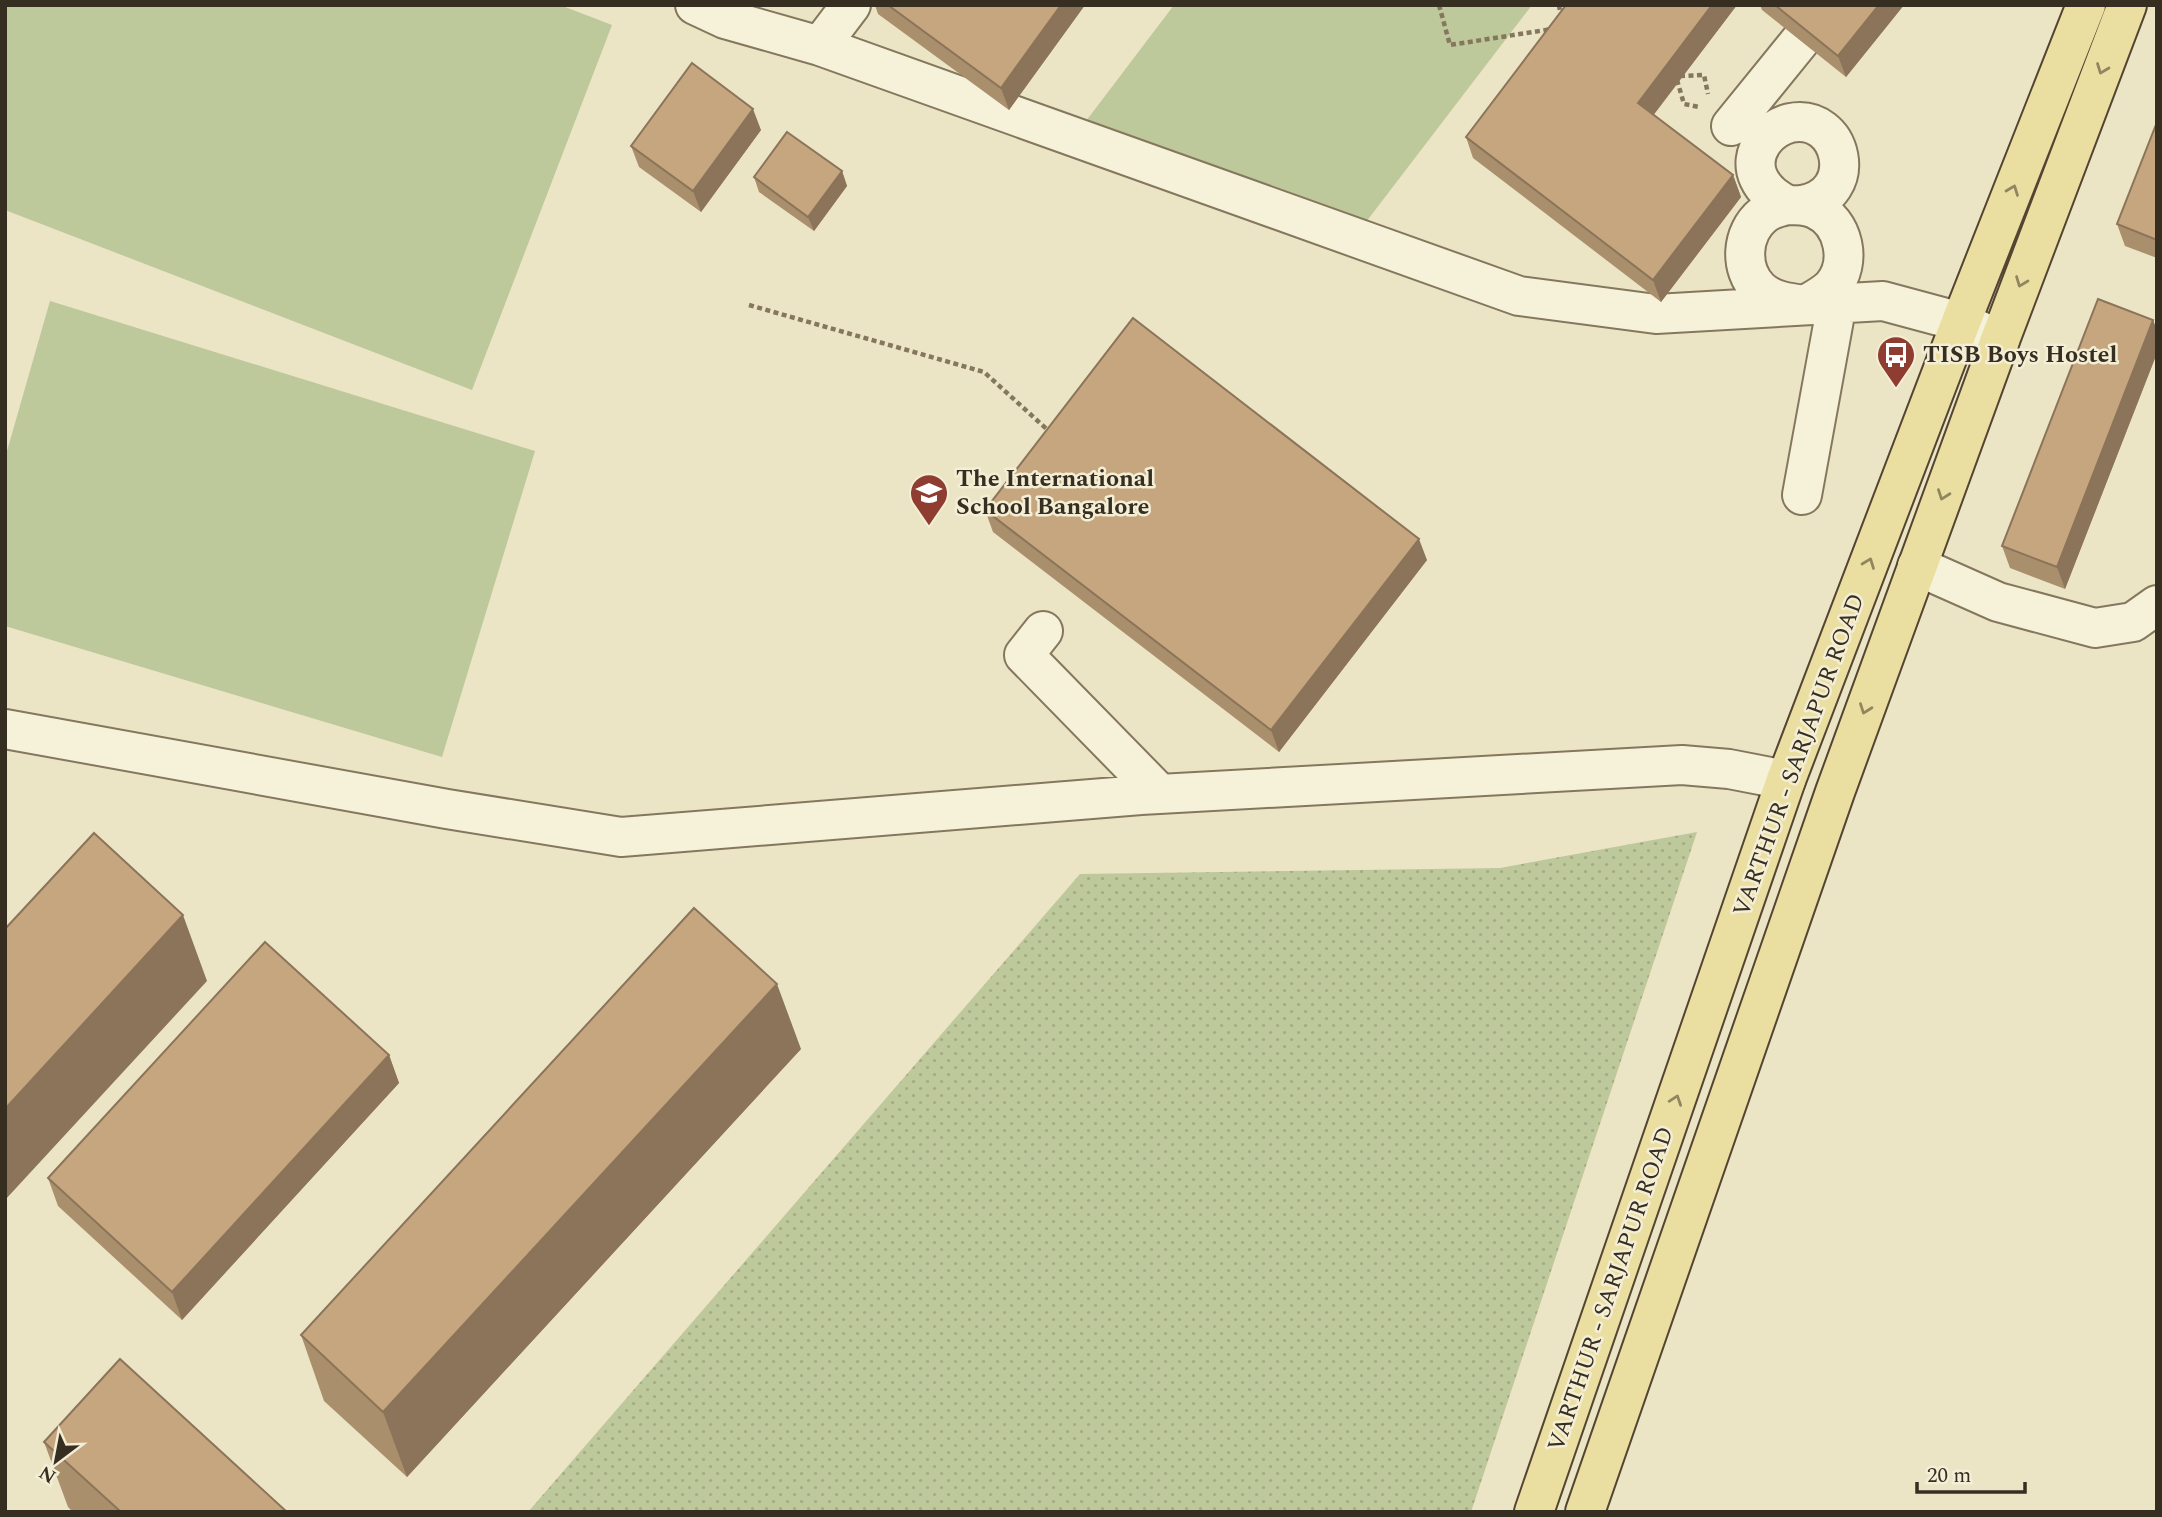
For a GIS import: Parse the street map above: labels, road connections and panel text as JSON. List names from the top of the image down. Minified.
{"streets":{"main road":["VARTHUR - SARJAPUR ROAD"]},"places":{"bus stop":["TISB Boys Hostel"],"school or university":["The International School Bangalore"]},"scale_bar":"20 m","north":"bottom left"}
